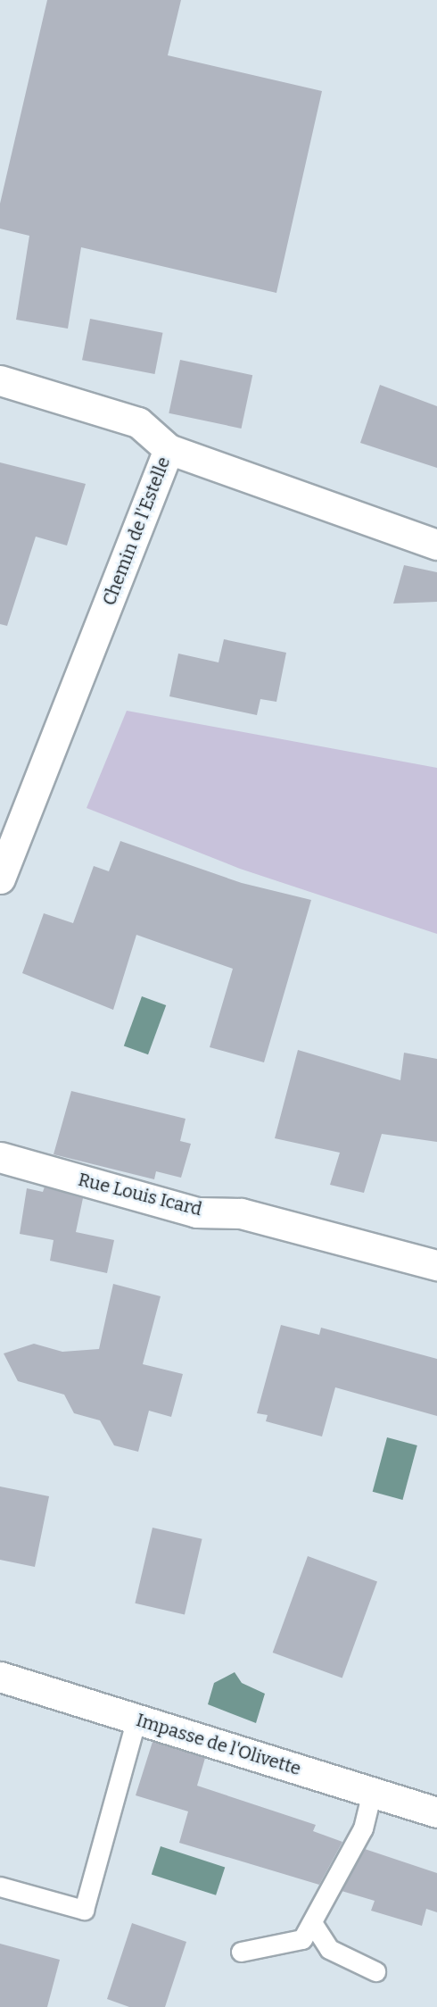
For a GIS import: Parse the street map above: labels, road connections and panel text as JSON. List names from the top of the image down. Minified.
{"streets":{"street":["Chemin de l'Estelle","Rue Louis Icard","Impasse de l'Olivette"]}}
